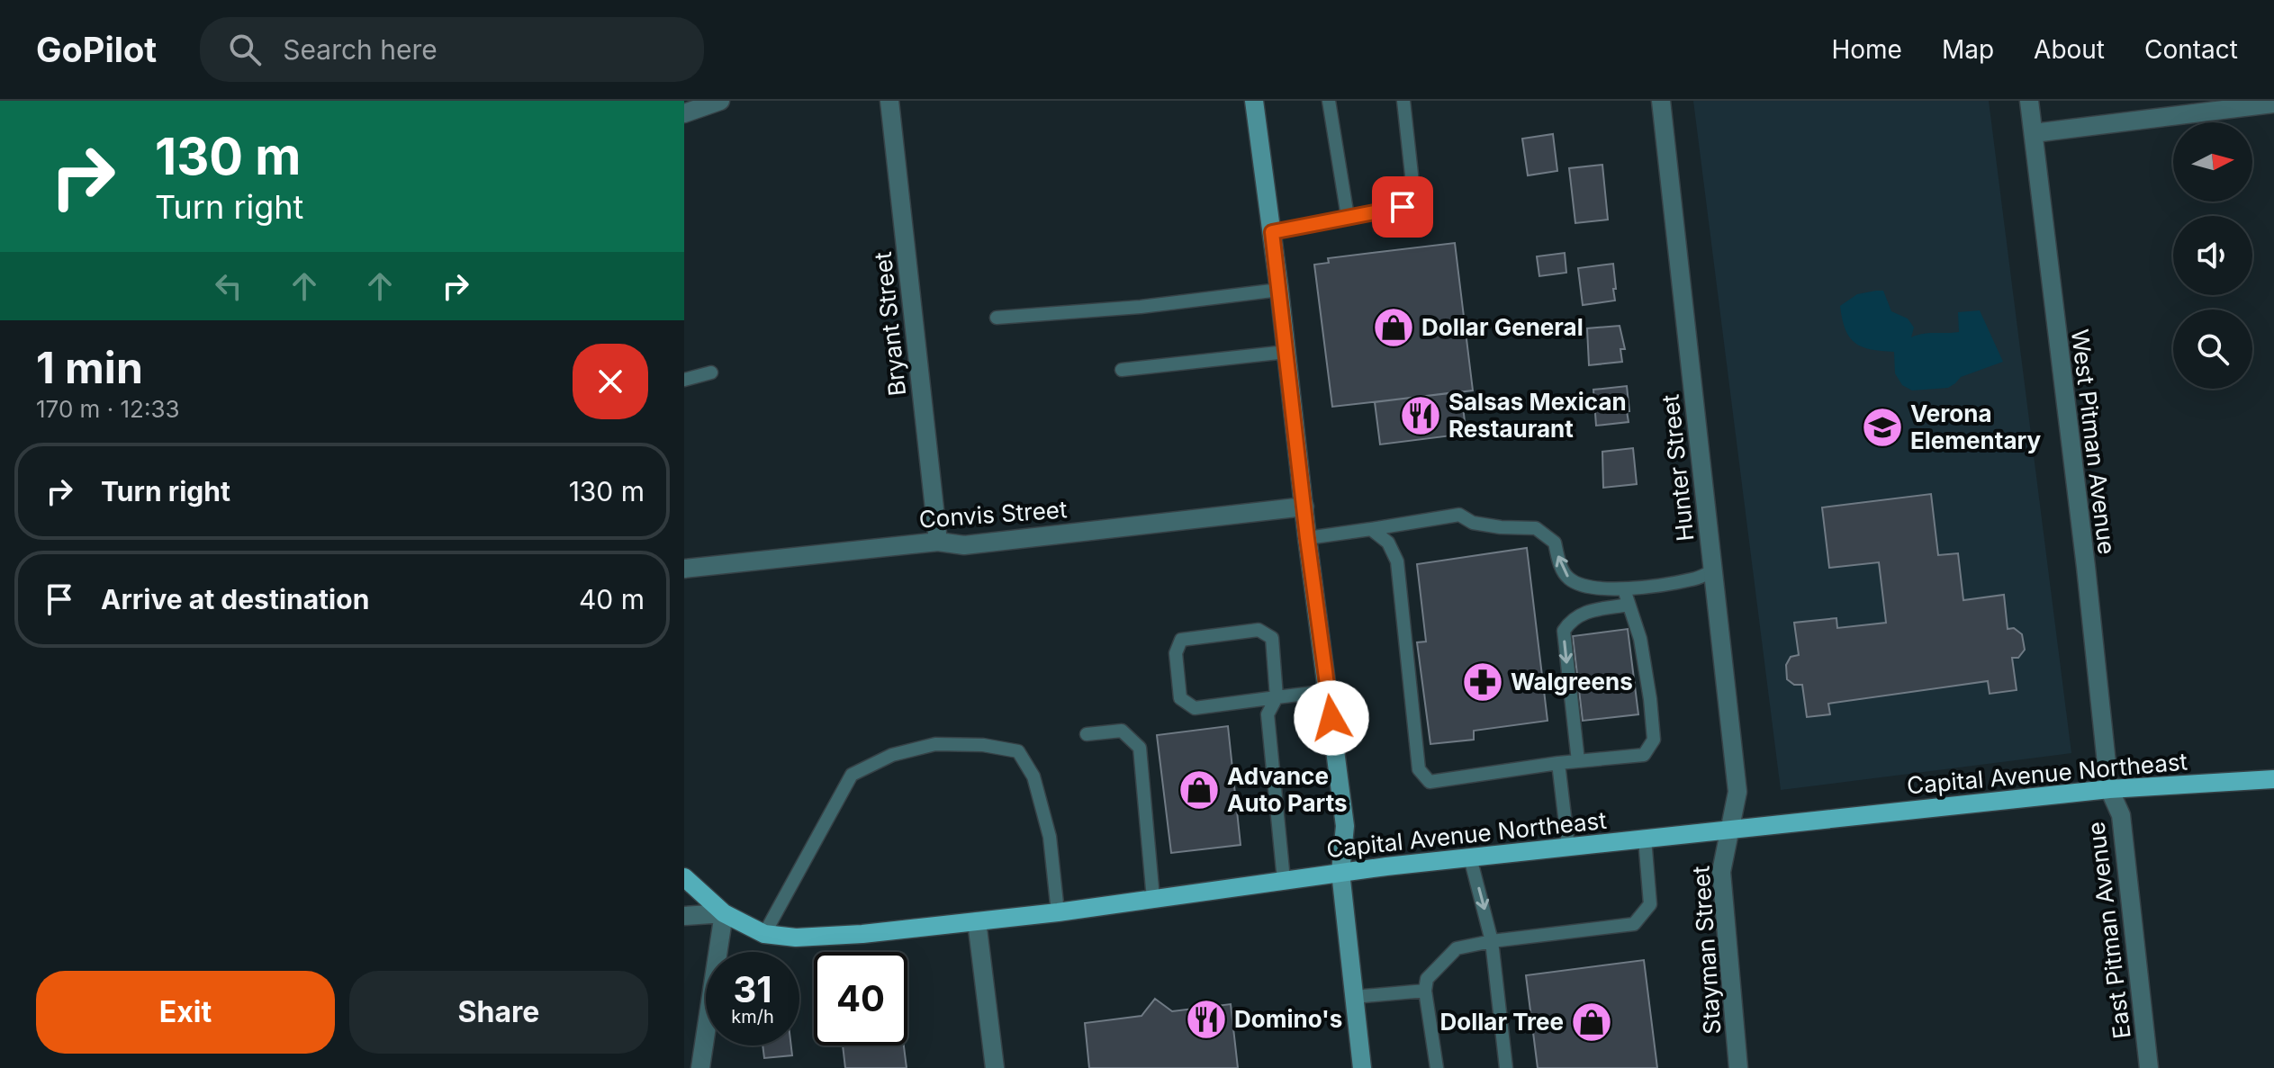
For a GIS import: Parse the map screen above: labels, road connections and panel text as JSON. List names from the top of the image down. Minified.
{"streets":{"main road":["Capital Avenue Northeast"],"street":["Bryant Street","West Pitman Avenue","Hunter Street","Convis Street","East Pitman Avenue","Stayman Street"]},"crossings":[["Bryant Street","Convis Street"],["West Pitman Avenue","Capital Avenue Northeast"],["West Pitman Avenue","East Pitman Avenue"],["Hunter Street","Capital Avenue Northeast"],["Hunter Street","Stayman Street"],["Capital Avenue Northeast","East Pitman Avenue"],["Capital Avenue Northeast","Stayman Street"]],"places":{"shop":["Dollar General","Advance Auto Parts","Dollar Tree"],"restaurant":["Salsas Mexican Restaurant","Domino's"],"school or university":["Verona Elementary"],"pharmacy":["Walgreens"]},"north":"right","page":{"header":"GoPilot","search":"Search here","nav":["Home","Map","About","Contact"],"turn":["130 m","Turn right"],"heading":["1 min","170 m · 12:33"],"list":[{"name":"Turn right","value":"130 m"},{"name":"Arrive at destination","value":"40 m"}],"speed":"31 km/h","limit":"40","buttons":["Exit","Share"]}}
